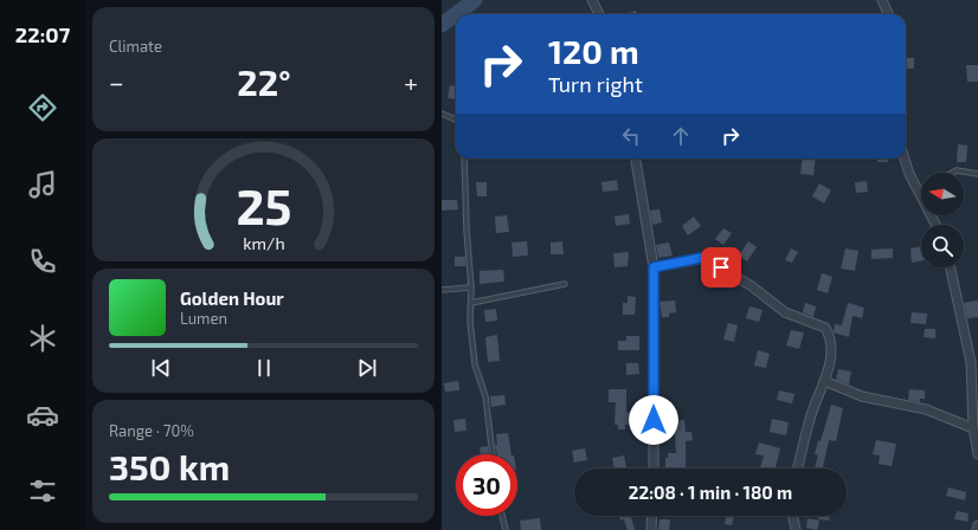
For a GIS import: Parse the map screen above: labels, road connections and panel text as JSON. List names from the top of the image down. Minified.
{"north":"left","page":{"tabs":"22:07","tile":["Climate",["Range · 70%","350 km"]],"turn":["120 m","Turn right"],"heat":["−","22°","+"],"song":["Golden Hour","Lumen"],"limit":"30","trip":"22:08 · 1 min · 180 m","gauge":["25","km/h"]}}
